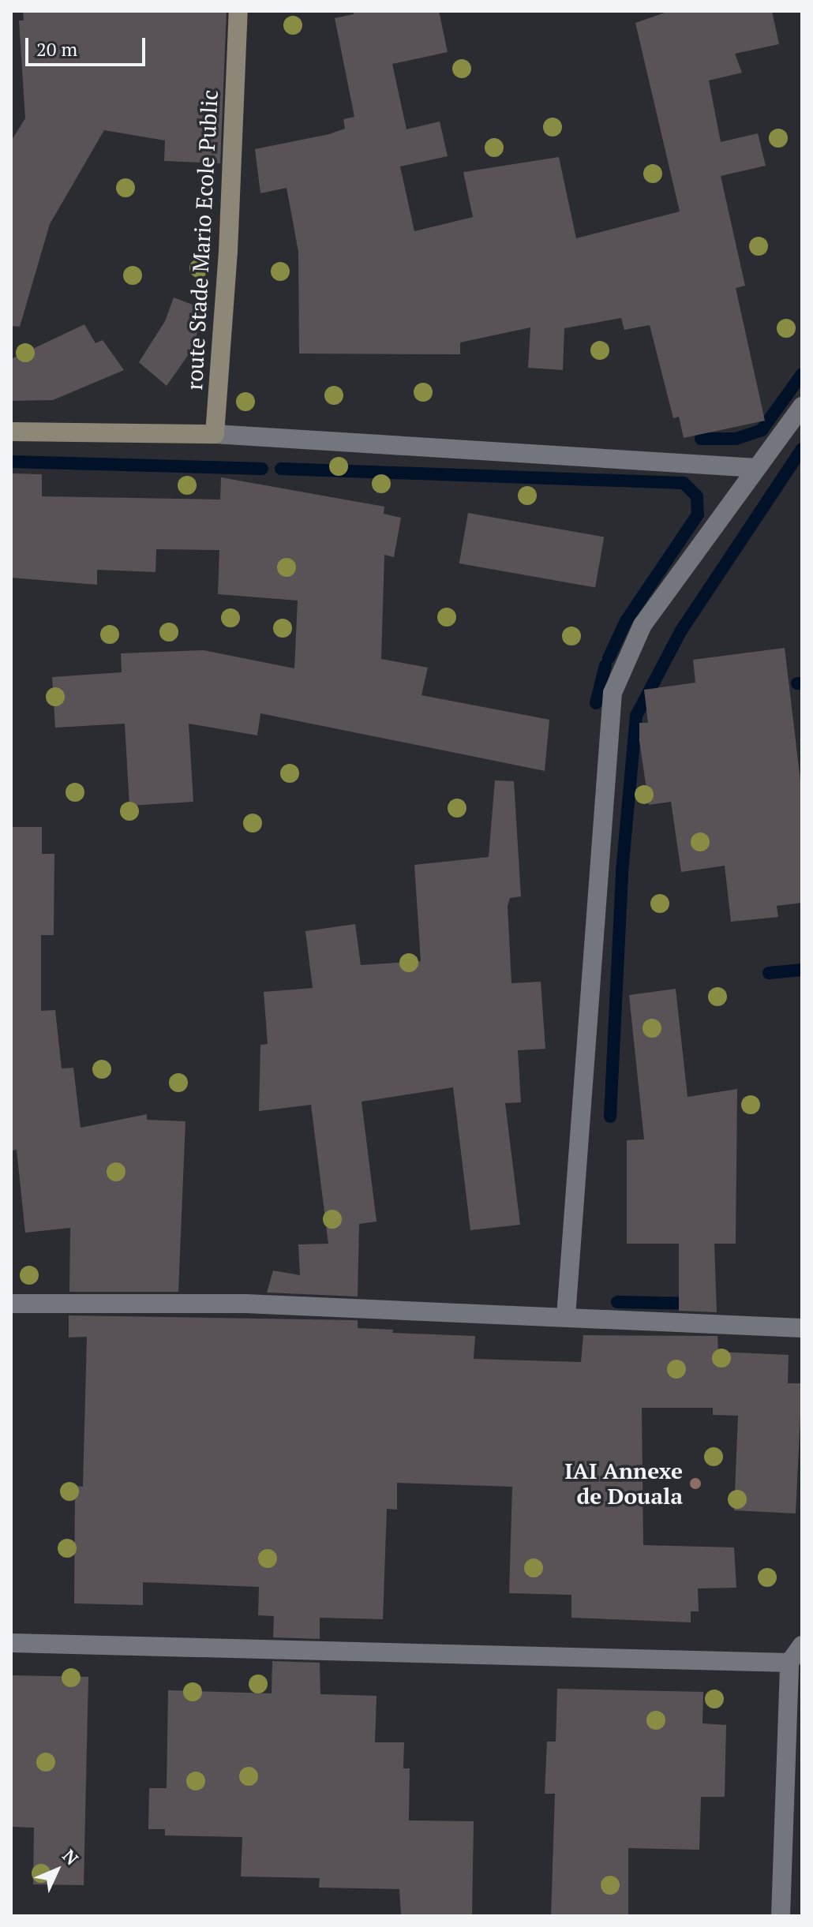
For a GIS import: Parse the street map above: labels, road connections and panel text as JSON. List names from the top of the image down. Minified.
{"streets":{"street":["route Stade Mario Ecole Public"]},"places":["IAI Annexe de Douala"],"scale_bar":"20 m","north":"top right"}
